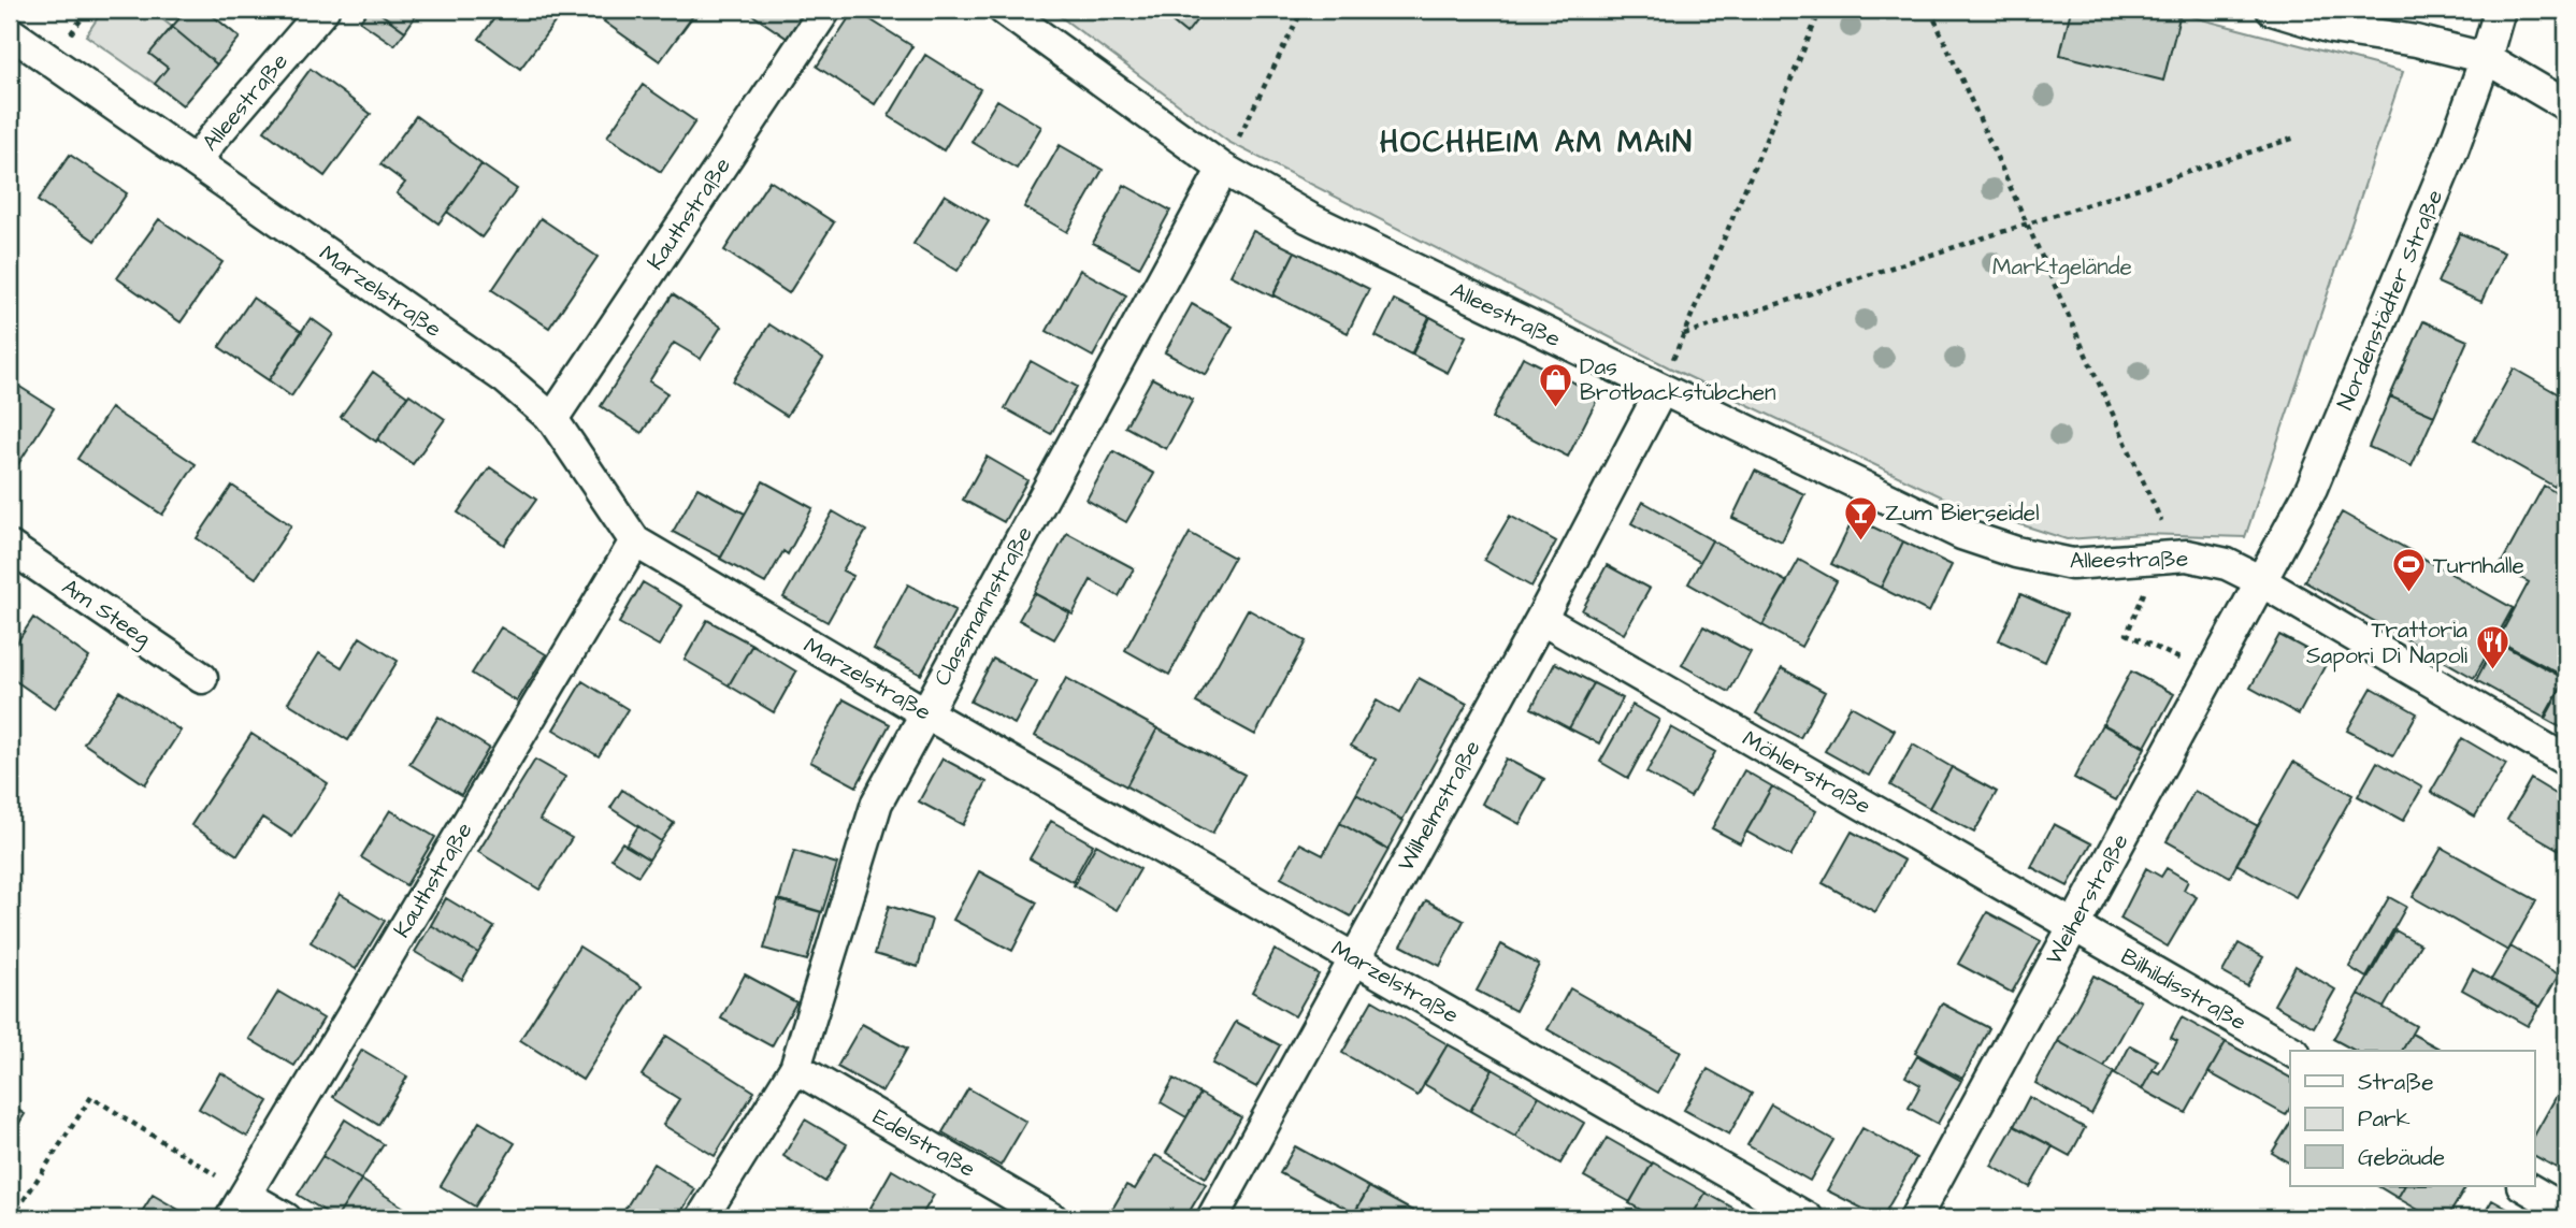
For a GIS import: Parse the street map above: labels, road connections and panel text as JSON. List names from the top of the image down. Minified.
{"streets":{"street":["Alleestraße","Kauthstraße","Marzelstraße","Nordenstädter Straße","Classmannstraße","Am Steeg","Möhlerstraße","Wilhelmstraße","Weiherstraße","Bilhildisstraße","Edelstraße"]},"crossings":[["Alleestraße","Marzelstraße"],["Alleestraße","Nordenstädter Straße"],["Alleestraße","Classmannstraße"],["Alleestraße","Wilhelmstraße"],["Alleestraße","Weiherstraße"],["Kauthstraße","Marzelstraße"],["Marzelstraße","Classmannstraße"],["Marzelstraße","Wilhelmstraße"],["Nordenstädter Straße","Weiherstraße"],["Classmannstraße","Edelstraße"],["Möhlerstraße","Wilhelmstraße"],["Möhlerstraße","Weiherstraße"],["Möhlerstraße","Bilhildisstraße"],["Weiherstraße","Bilhildisstraße"]],"districts":["HOCHHEIM AM MAIN"],"parks":["Marktgelände"],"places":{"shop":["Das Brotbackstübchen"],"bar":["Zum Bierseidel"],"sports":["Turnhalle"],"restaurant":["Trattoria Sapori Di Napoli"]},"legend":["Straße","Park","Gebäude"]}
